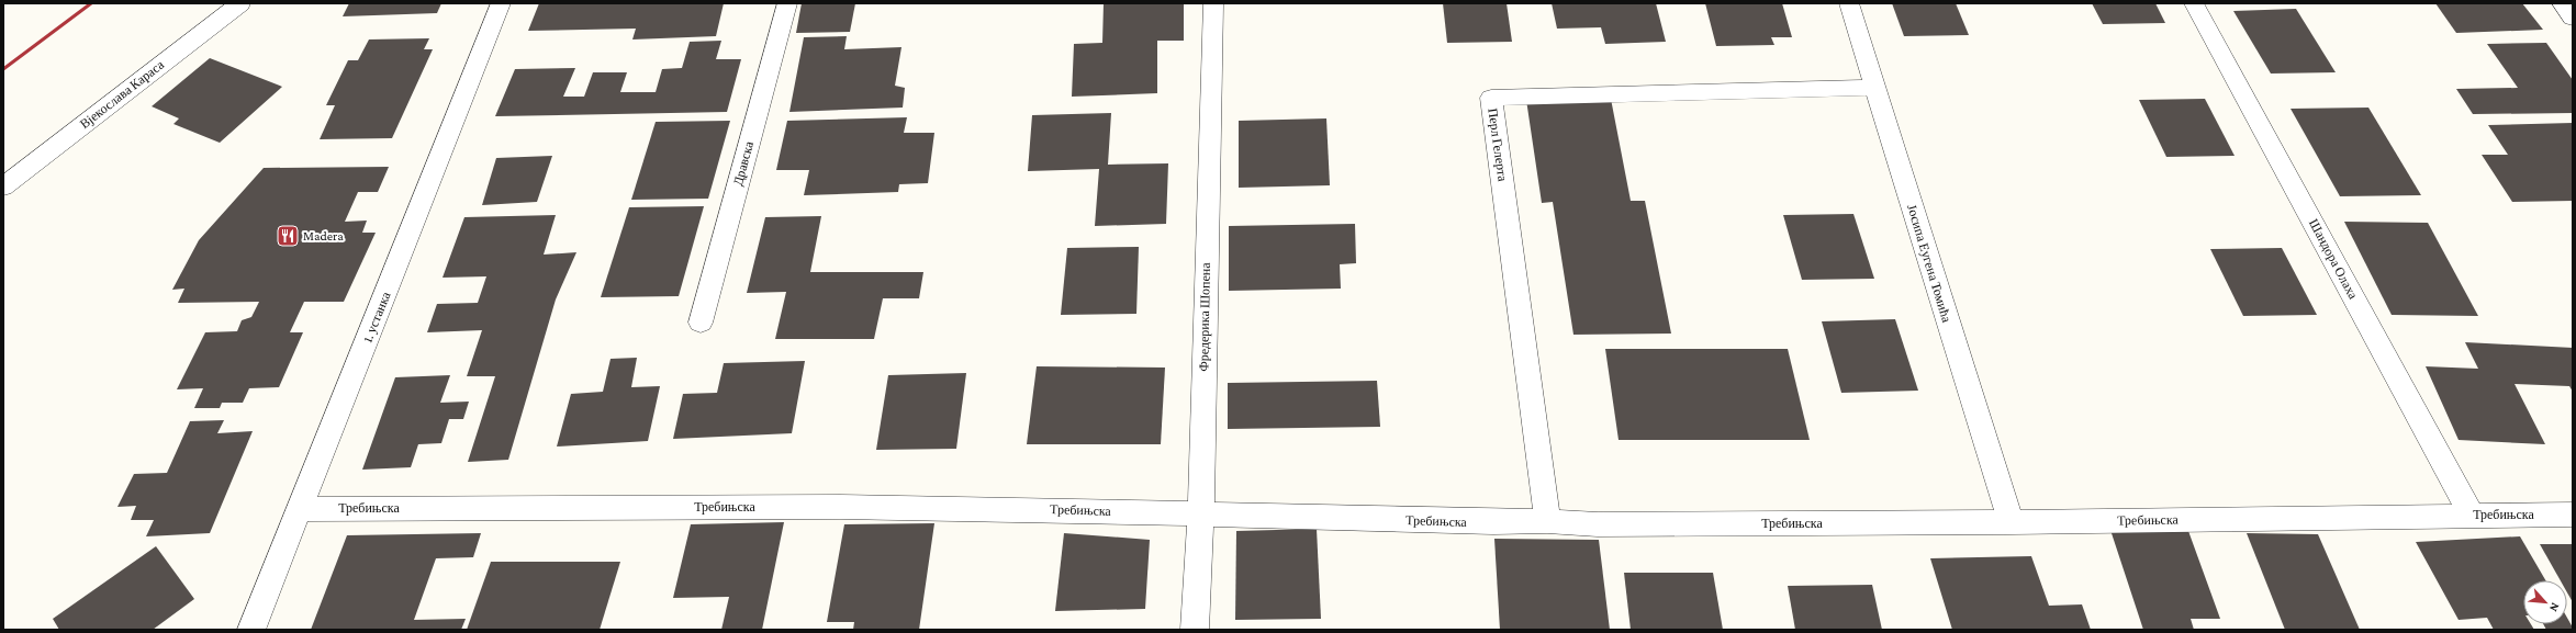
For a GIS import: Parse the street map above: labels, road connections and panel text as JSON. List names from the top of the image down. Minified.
{"streets":{"street":["Вјекослава Караса","Перл Гелерта","Дравска","Шандора Олаха","Јосипа Еугена Томића","1. устанка","Фредерика Шопена","Требињска"]},"crossings":[["Перл Гелерта","Јосипа Еугена Томића"],["Перл Гелерта","Требињска"],["Шандора Олаха","Требињска"],["Јосипа Еугена Томића","Требињска"],["1. устанка","Требињска"],["Фредерика Шопена","Требињска"]],"places":{"restaurant":["Madera"]},"north":"bottom right"}
